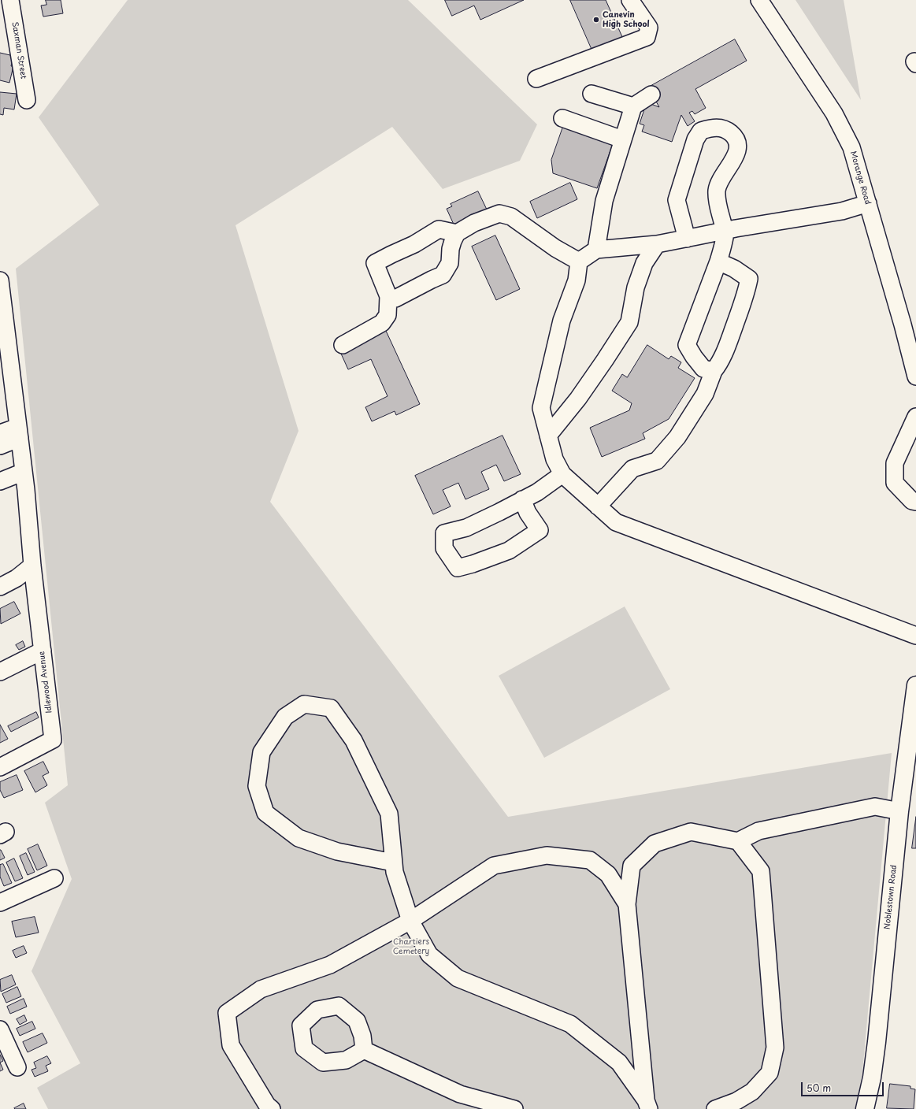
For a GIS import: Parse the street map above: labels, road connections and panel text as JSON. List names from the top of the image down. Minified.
{"streets":{"main road":["Noblestown Road"],"street":["Saxman Street","Morange Road","Idlewood Avenue"]},"parks":["Chartiers Cemetery"],"places":["Canevin High School"],"scale_bar":"50 m"}
